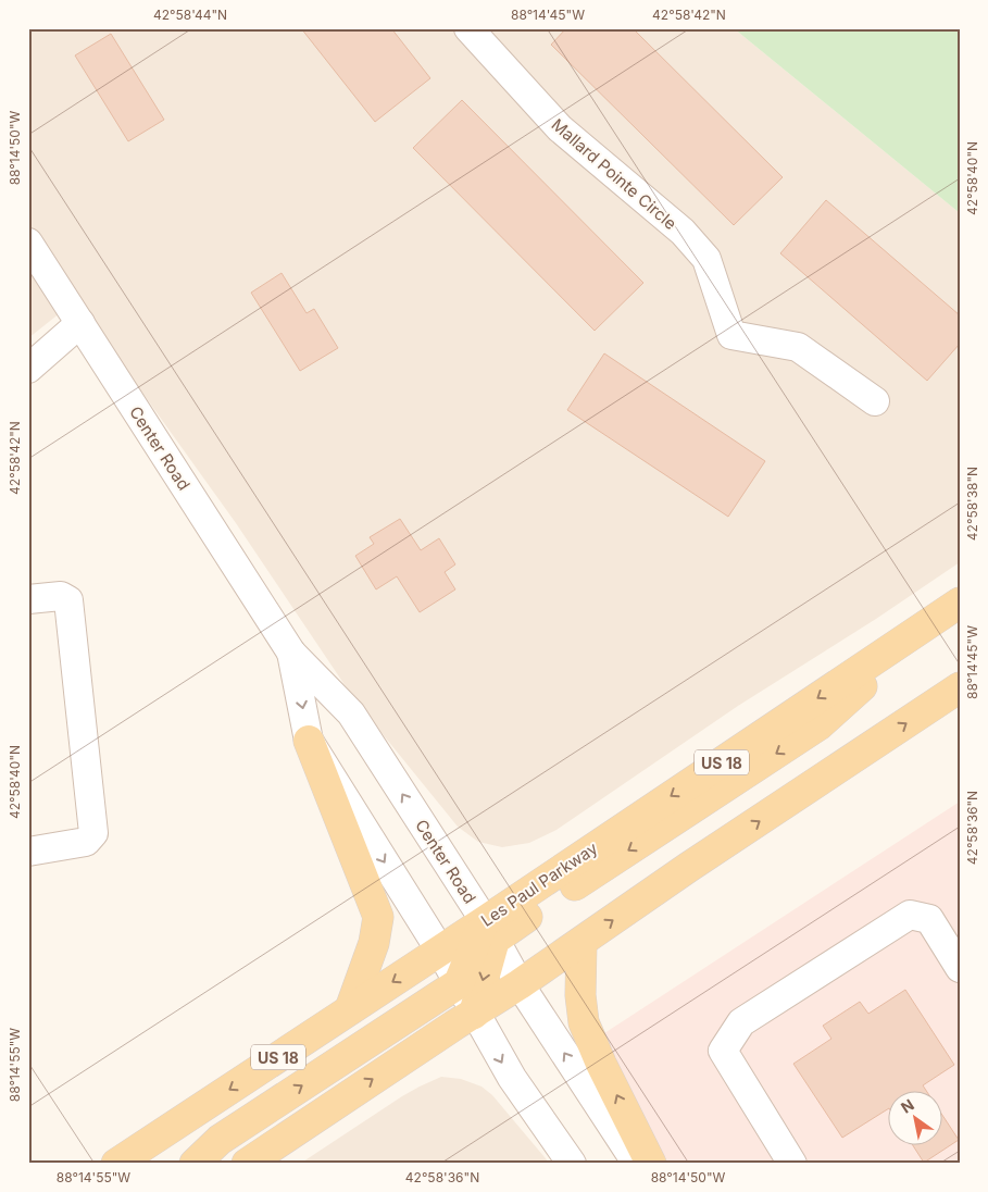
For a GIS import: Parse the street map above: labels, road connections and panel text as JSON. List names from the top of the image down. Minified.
{"streets":{"main road":["US 18","Les Paul Parkway"],"street":["Mallard Pointe Circle","Center Road"]},"crossings":[["Center Road","Les Paul Parkway"]],"north":"top left","coordinates":["42°58'44\"N","88°14'45\"W","42°58'42\"N","88°14'50\"W","42°58'40\"N","42°58'38\"N","42°58'36\"N","88°14'55\"W"]}
